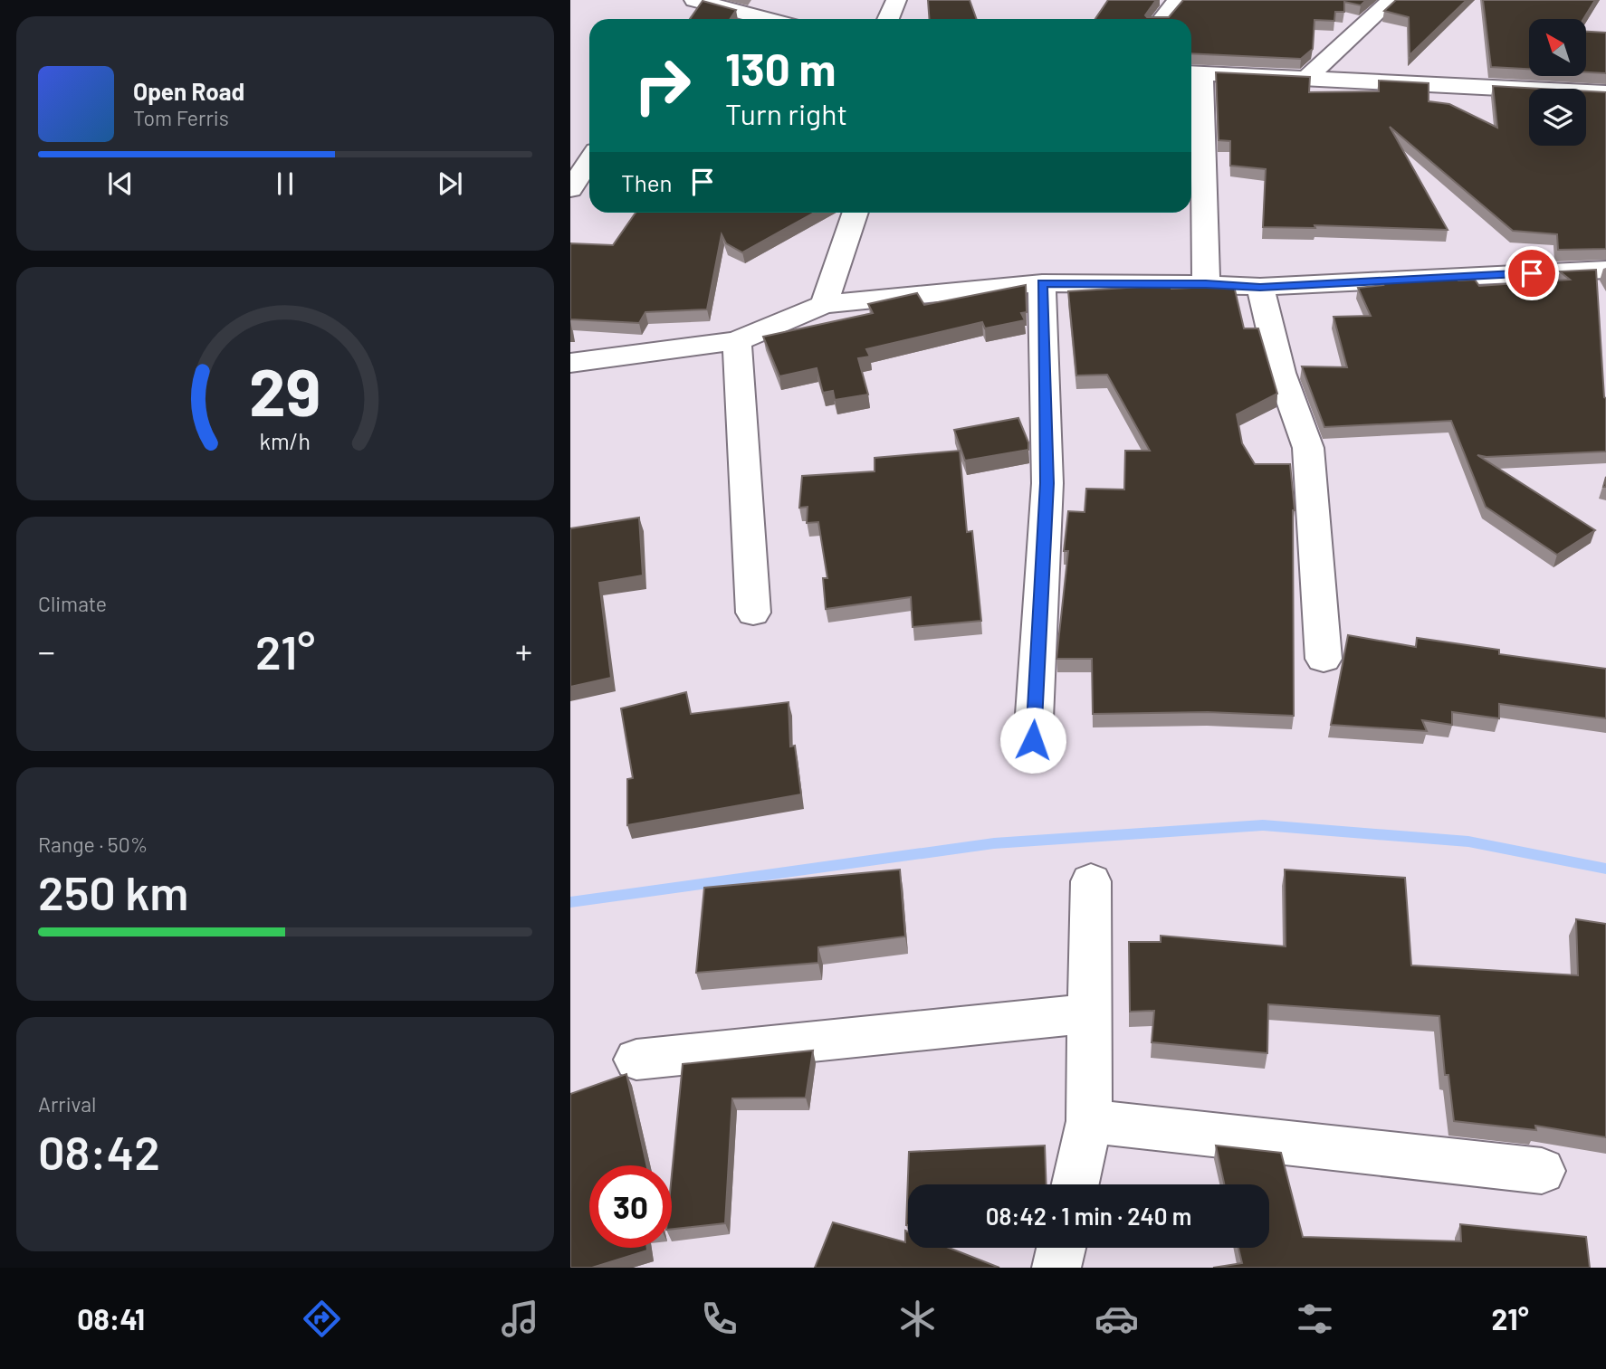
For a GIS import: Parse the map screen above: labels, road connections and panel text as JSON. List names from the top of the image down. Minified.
{"north":"top left","page":{"turn":["130 m","Turn right"],"song":["Open Road","Tom Ferris"],"then":"Then","tile":["Climate",["Range · 50%","250 km"],["Arrival","08:42"]],"heat":["−","21°","+"],"limit":"30","trip":"08:42 · 1 min · 240 m","tabs":["08:41","21°"],"gauge":["29","km/h"]}}
